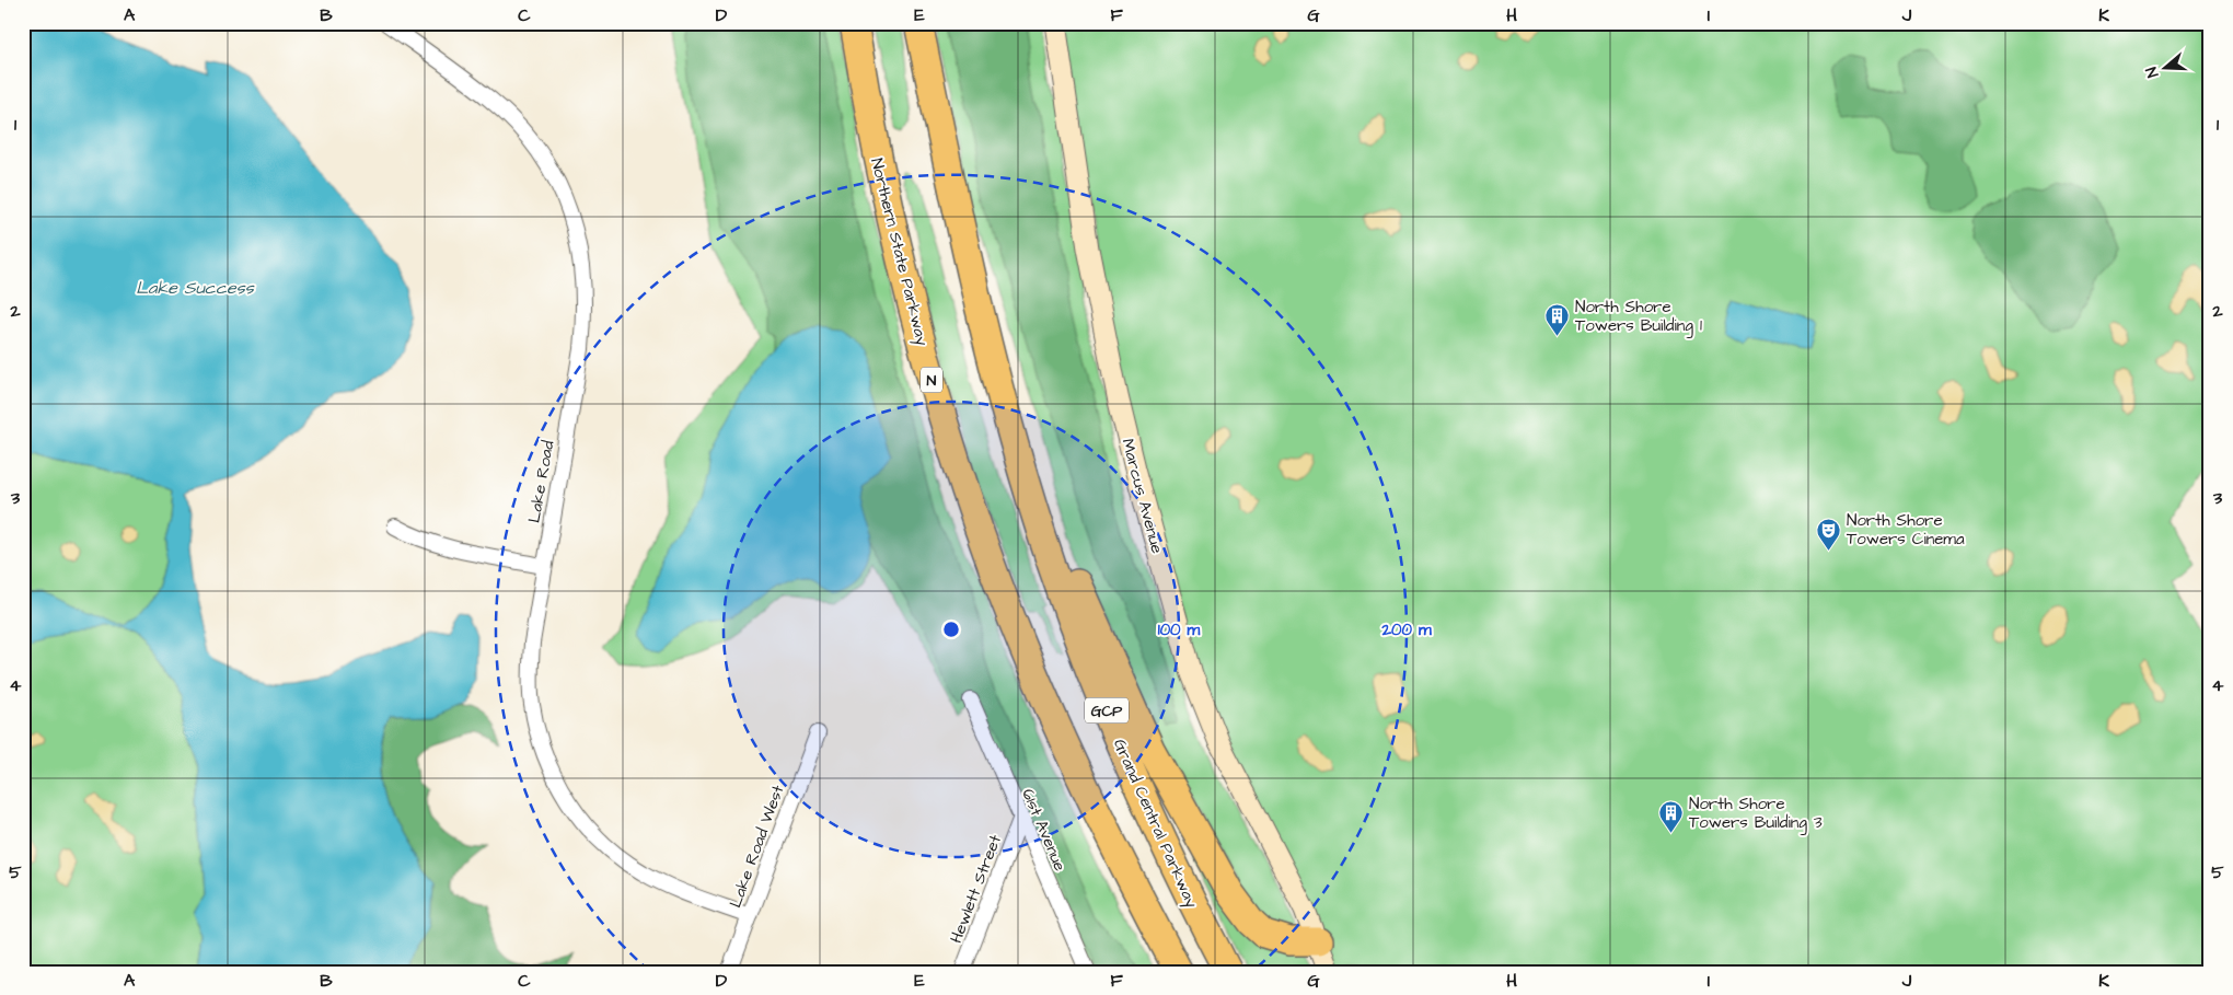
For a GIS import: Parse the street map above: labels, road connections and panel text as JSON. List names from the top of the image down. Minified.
{"streets":{"highway":["Northern State Parkway","N","GCP","Grand Central Parkway"],"main road":["Marcus Avenue"],"street":["Lake Road","61st Avenue","Lake Road West","Hewlett Street"]},"crossings":[["Lake Road","Lake Road West"],["61st Avenue","Hewlett Street"]],"water":["Lake Success"],"places":{"building":["North Shore Towers Building 1","North Shore Towers Building 3"],"theatre":["North Shore Towers Cinema"]},"north":"left","grid":{"columns":["A","B","C","D","E","F","G","H","I","J","K"],"rows":["1","2","3","4","5"]},"rings":["100 m","200 m"]}
